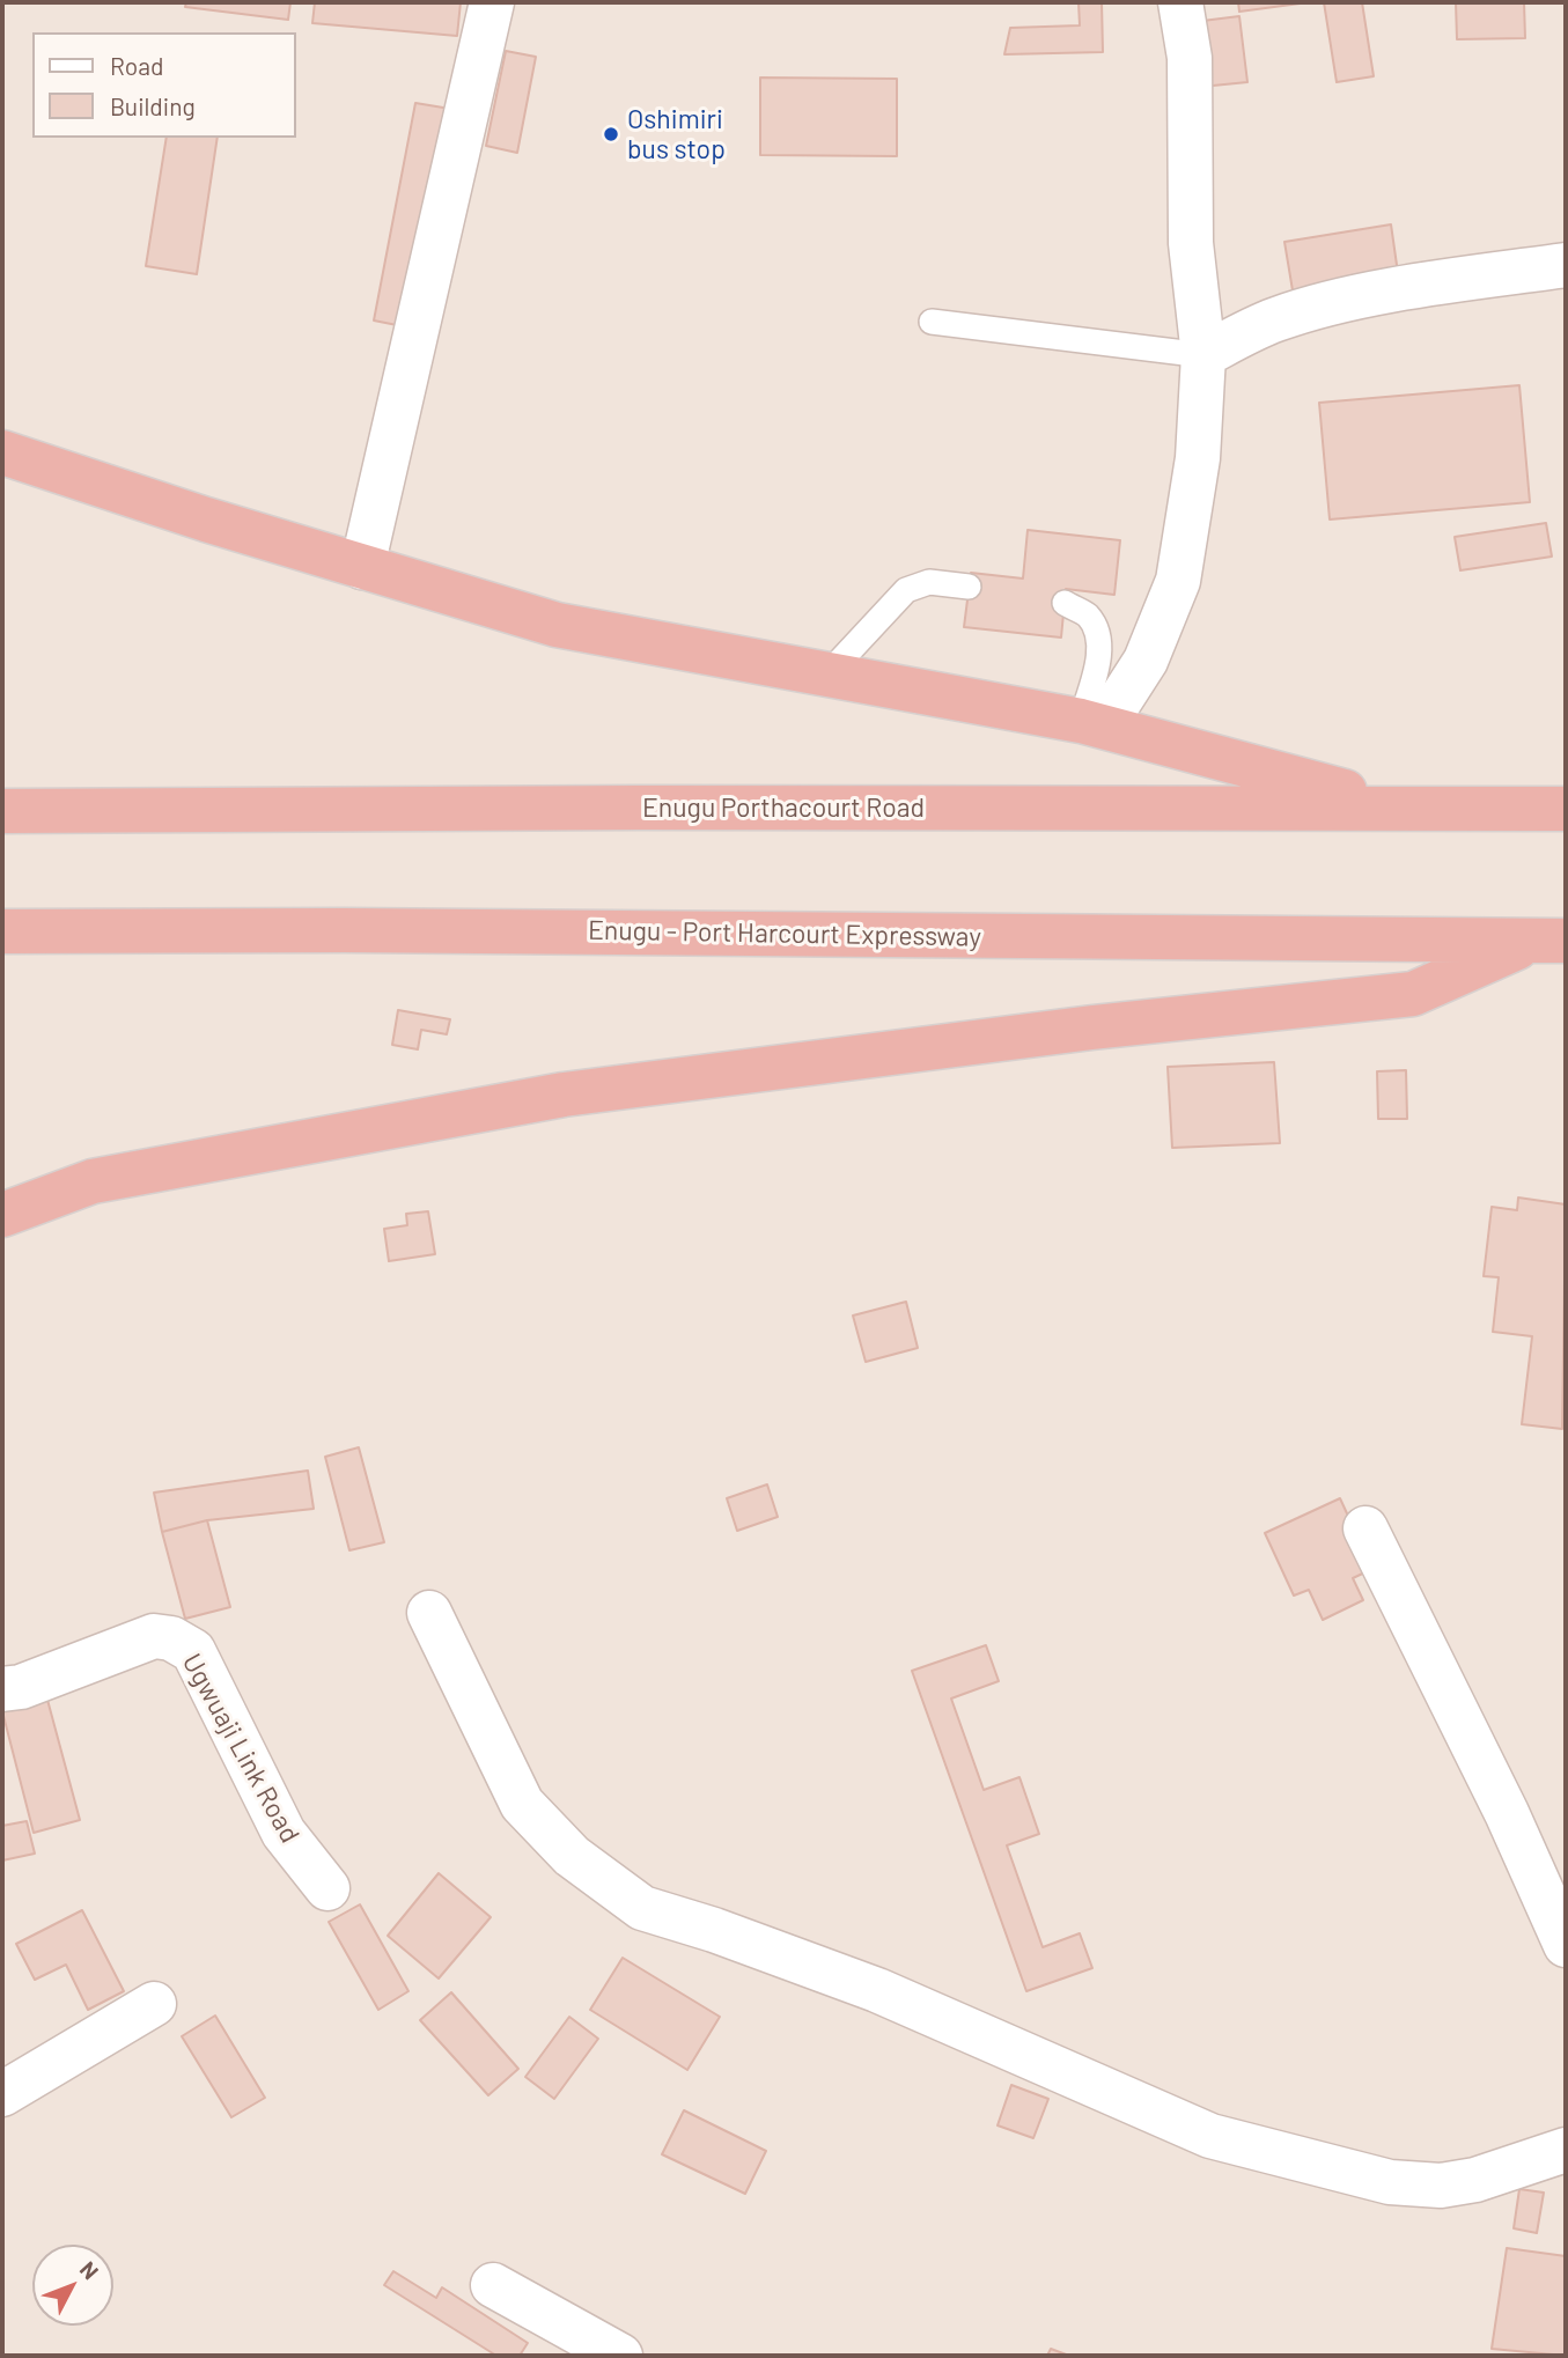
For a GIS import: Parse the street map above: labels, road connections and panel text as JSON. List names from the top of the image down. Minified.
{"streets":{"highway":["Enugu Porthacourt Road","Enugu - Port Harcourt Expressway"],"street":["Ugwuaji Link Road"]},"places":["Oshimiri bus stop"],"legend":["Road","Building"],"north":"top right"}
